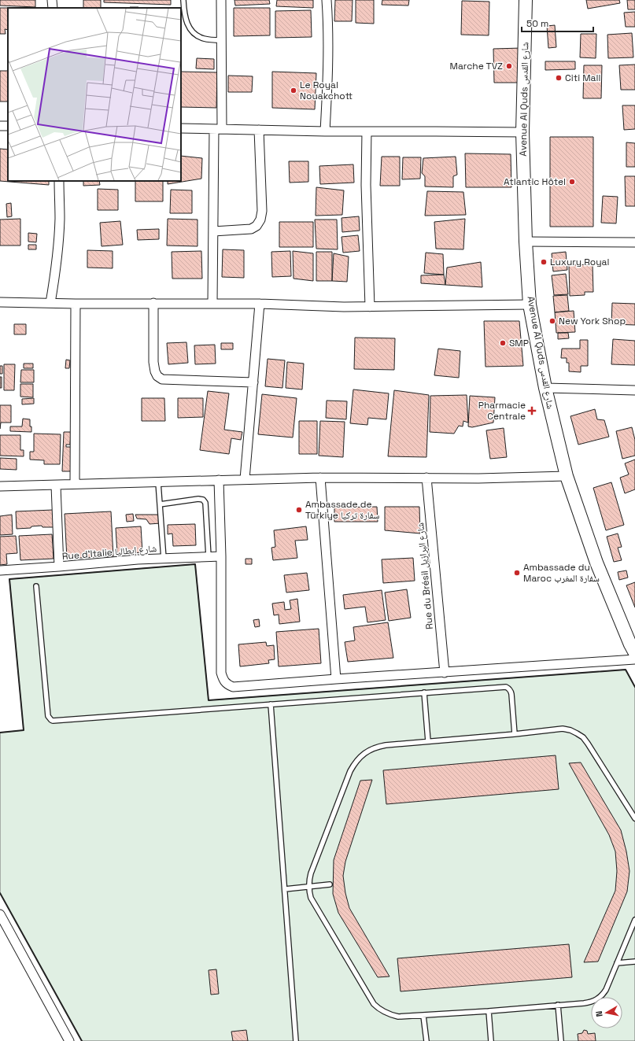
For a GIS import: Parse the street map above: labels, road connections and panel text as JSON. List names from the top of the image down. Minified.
{"streets":{"street":["Avenue Al Quds شارع القدس","Rue d'Italie شارع إيطاليا","Rue du Brésil شارع البرازيل"]},"places":{"other":["Marche TVZ","Citi Mall","Le Royal Nouakchott","Atlantic Hôtel","Luxury Royal","New York Shop","SMP","Ambassade de Türkiye سفارة تركيا","Ambassade du Maroc سفارة المغرب"],"health":["Pharmacie Centrale"]},"scale_bar":"50 m","north":"left"}
